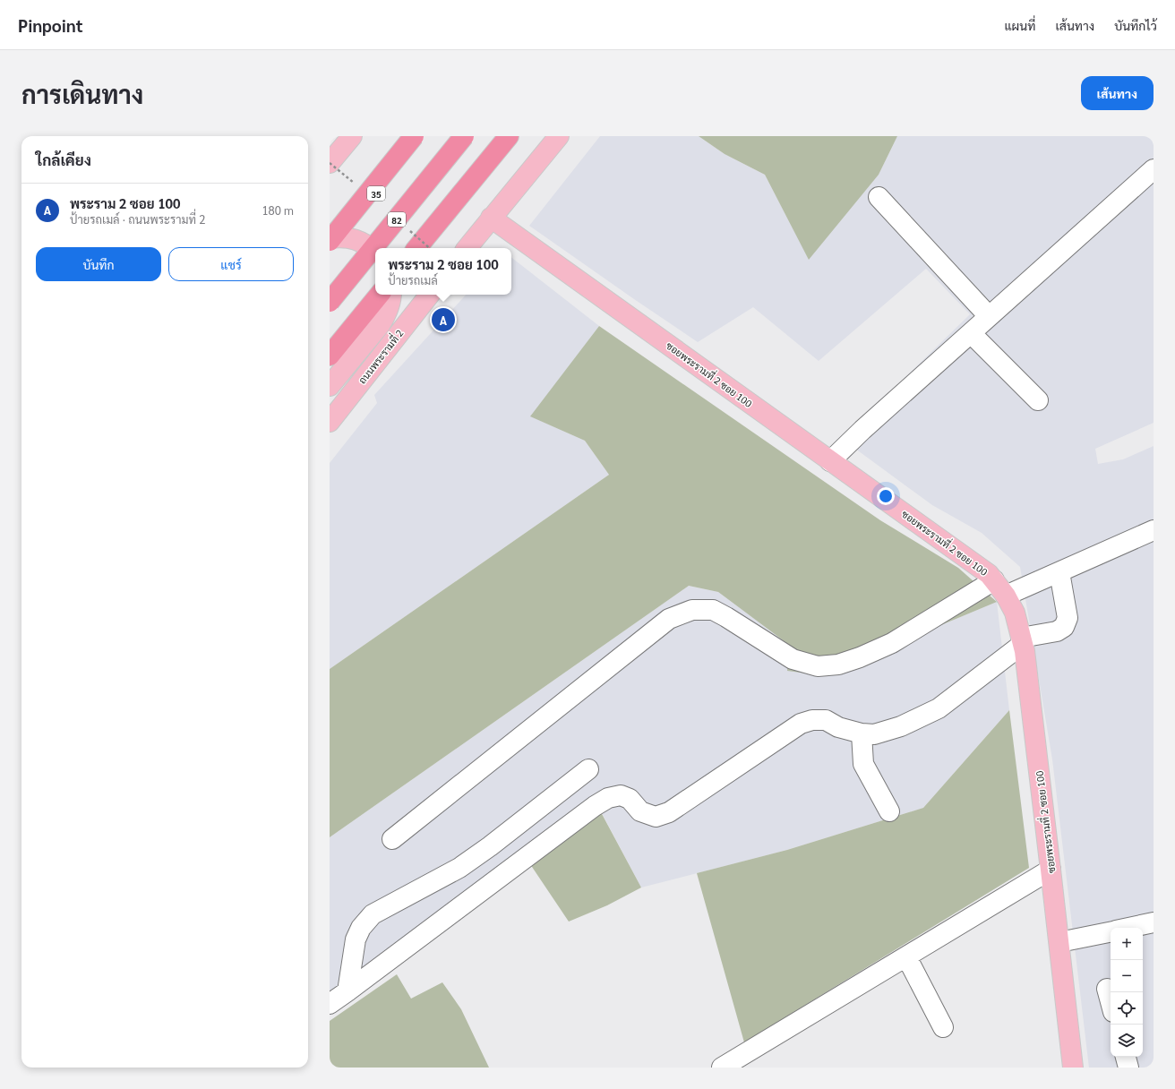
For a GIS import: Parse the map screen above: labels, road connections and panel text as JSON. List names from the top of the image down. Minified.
{"streets":{"highway":["35","82"],"main road":["ถนนพระรามที่ 2","ซอยพระรามที่ 2 ซอย 100"]},"page":{"header":"Pinpoint","nav":["แผนที่","เส้นทาง","บันทึกไว้"],"buttons":["เส้นทาง",["บันทึก","แชร์"]],"title":"การเดินทาง","heading":"ใกล้เคียง","list":[{"mark":"A","name":"พระราม 2 ซอย 100","note":"ป้ายรถเมล์ · ถนนพระรามที่ 2","value":"180 m"}],"popup":["พระราม 2 ซอย 100","ป้ายรถเมล์"],"pins":"A","map_buttons":["+","−"]}}
